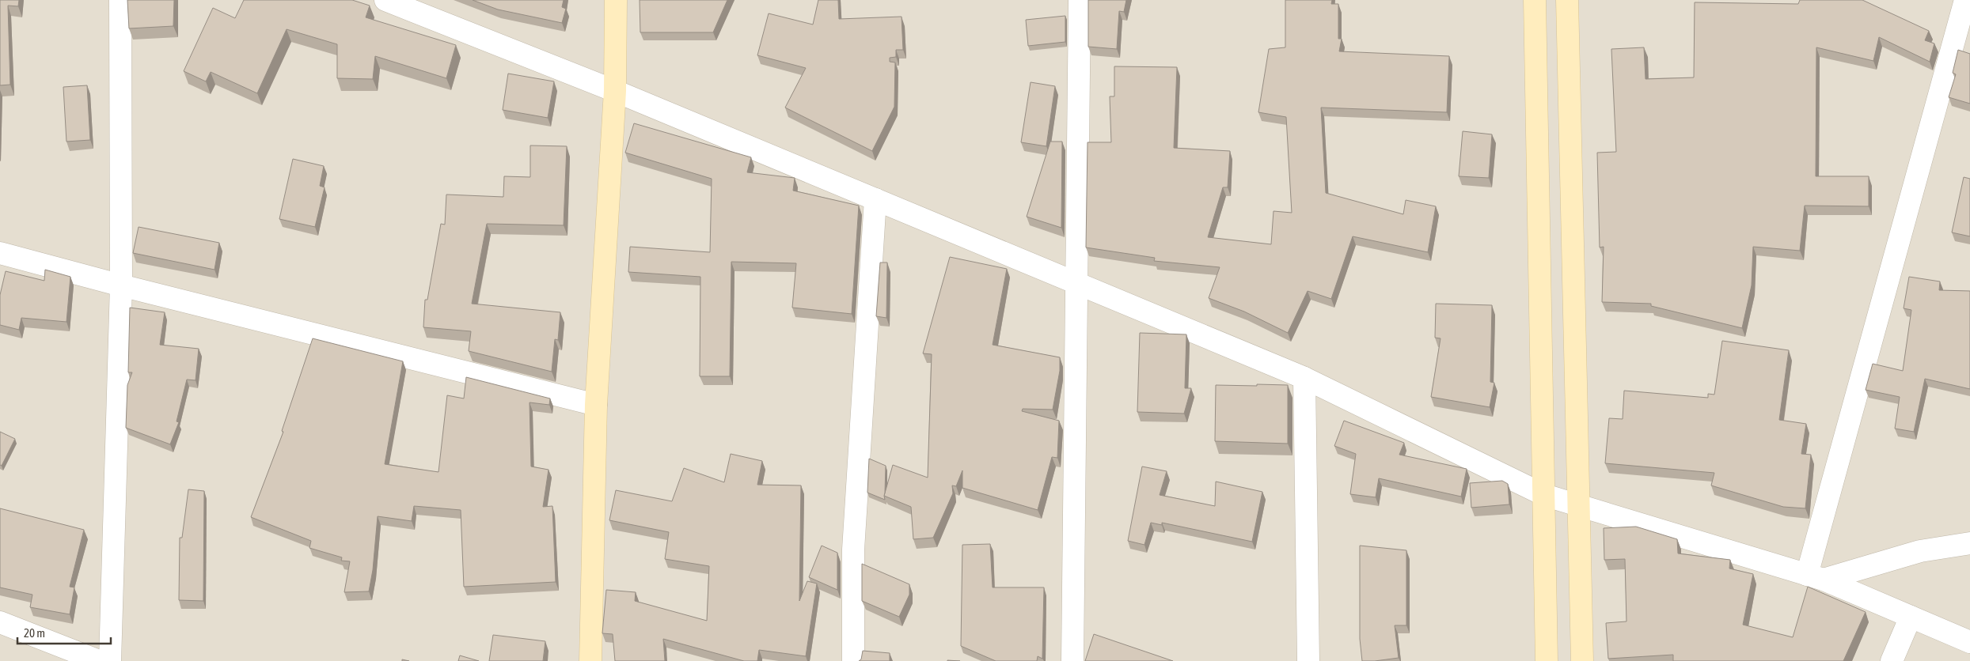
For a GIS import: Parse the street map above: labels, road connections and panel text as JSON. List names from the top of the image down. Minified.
{"scale_bar":"20 m"}
